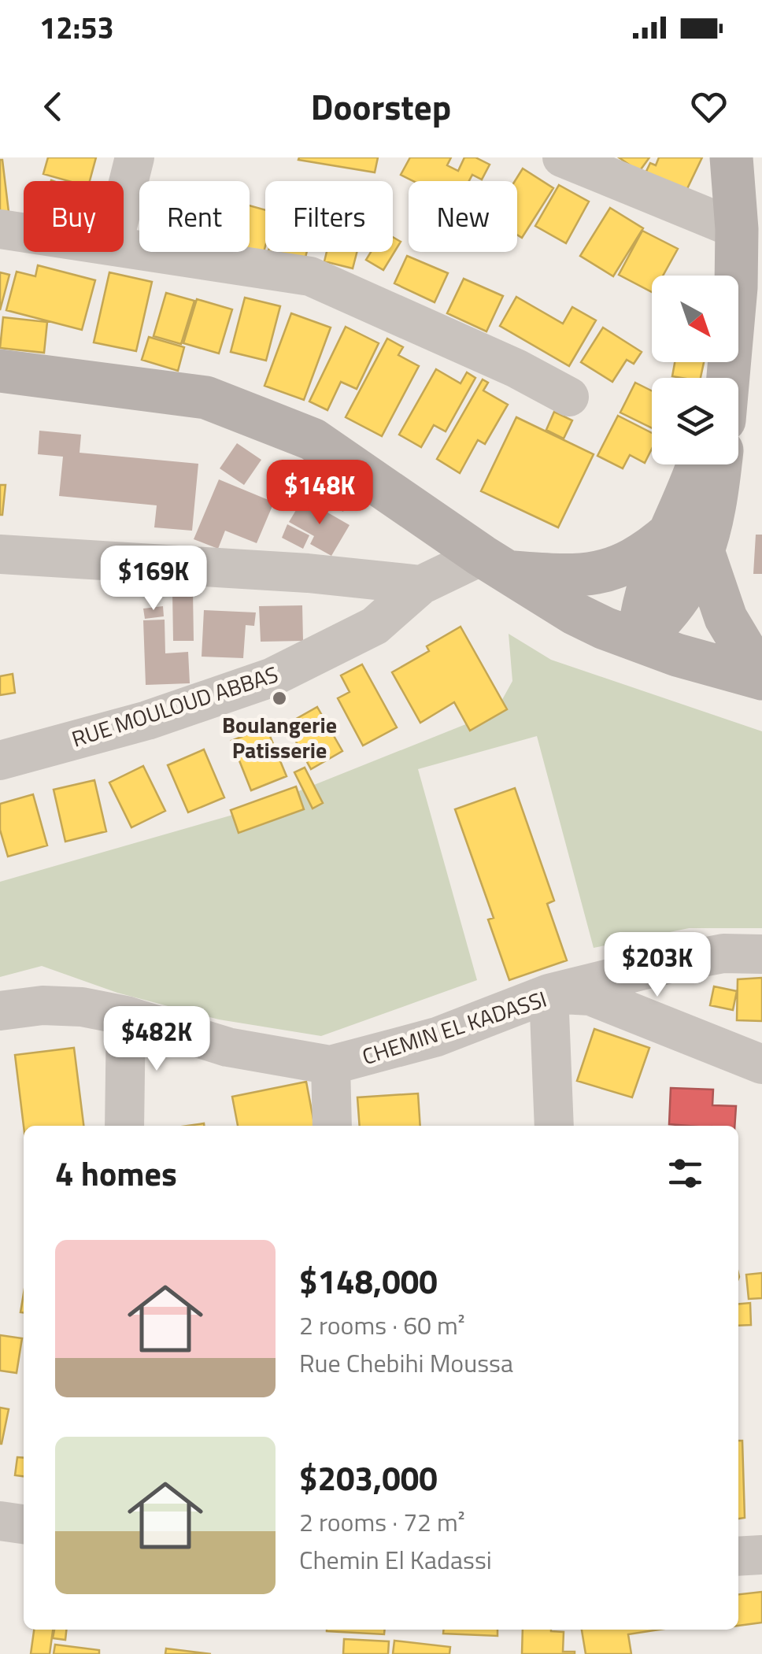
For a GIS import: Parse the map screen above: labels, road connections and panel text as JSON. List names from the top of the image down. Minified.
{"streets":{"street":["RUE MOULOUD ABBAS","CHEMIN EL KADASSI"]},"places":["Boulangerie Patisserie"],"north":"bottom right","page":{"status":"12:53","header":"Doorstep","chip":["Buy","Rent","Filters","New"],"price":["$148K","$169K","$203K","$482K"],"heading":"4 homes","list":[{"name":"$148,000","note":"2 rooms · 60 m² · Rue Chebihi Moussa"},{"name":"$203,000","note":"2 rooms · 72 m² · Chemin El Kadassi"}]}}
